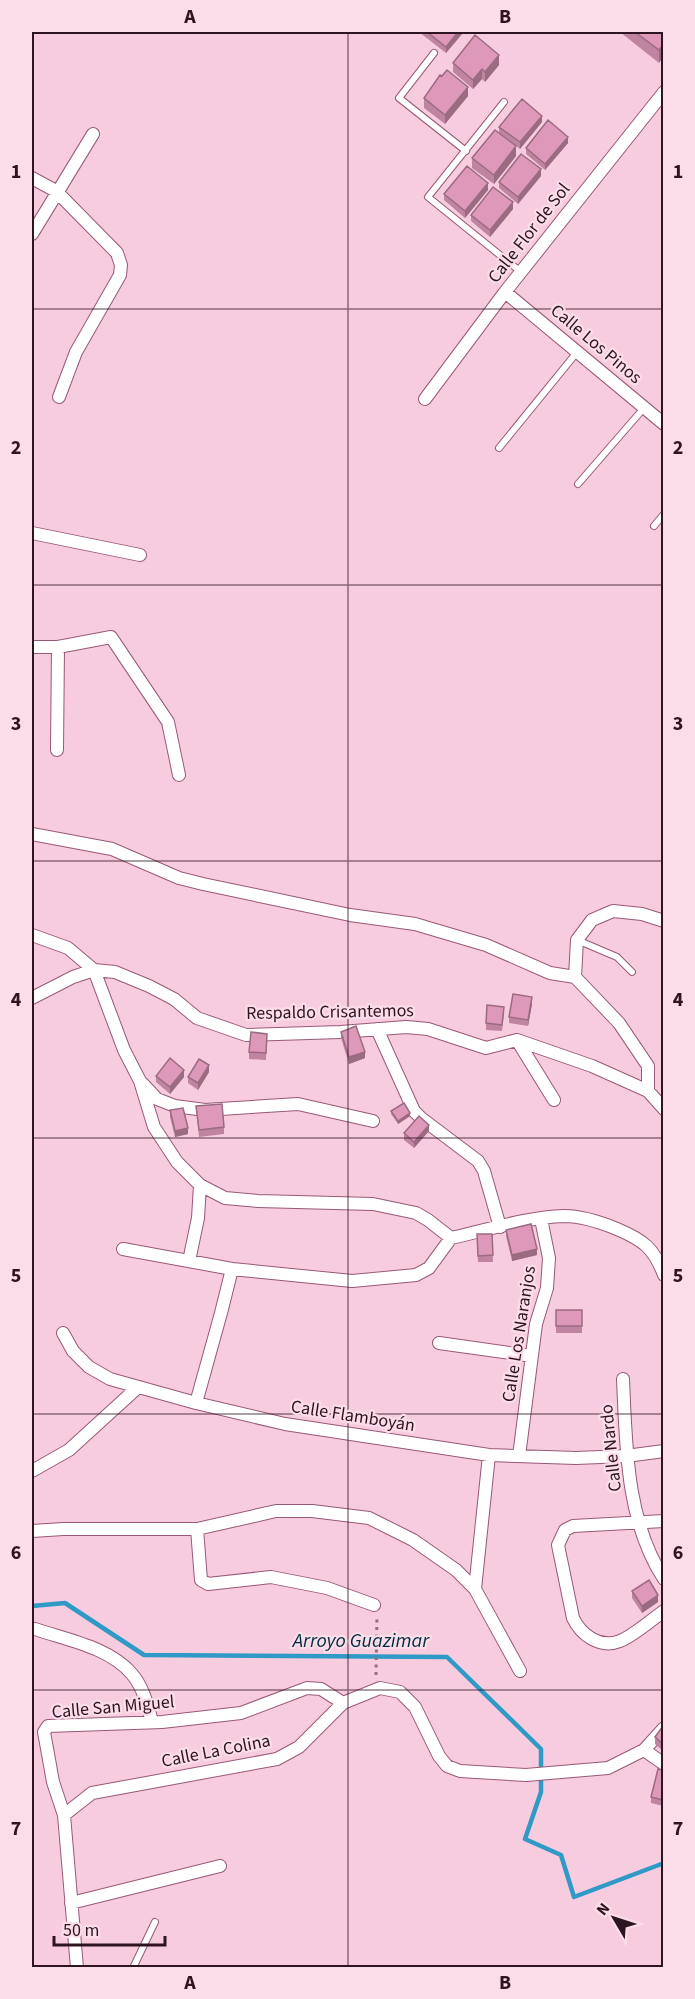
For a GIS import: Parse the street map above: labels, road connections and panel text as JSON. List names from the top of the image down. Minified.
{"streets":{"street":["Calle Flor de Sol","Calle Los Pinos","Respaldo Crisantemos","Calle Los Naranjos","Calle Flamboyán","Calle Nardo","Calle San Miguel","Calle La Colina"]},"crossings":[["Calle Flor de Sol","Calle Los Pinos"],["Calle Los Naranjos","Calle Flamboyán"],["Calle Flamboyán","Calle Nardo"],["Calle San Miguel","Calle La Colina"]],"water":["Arroyo Guazimar"],"scale_bar":"50 m","north":"top left","grid":{"columns":["A","B"],"rows":["1","2","3","4","5","6","7"]}}
